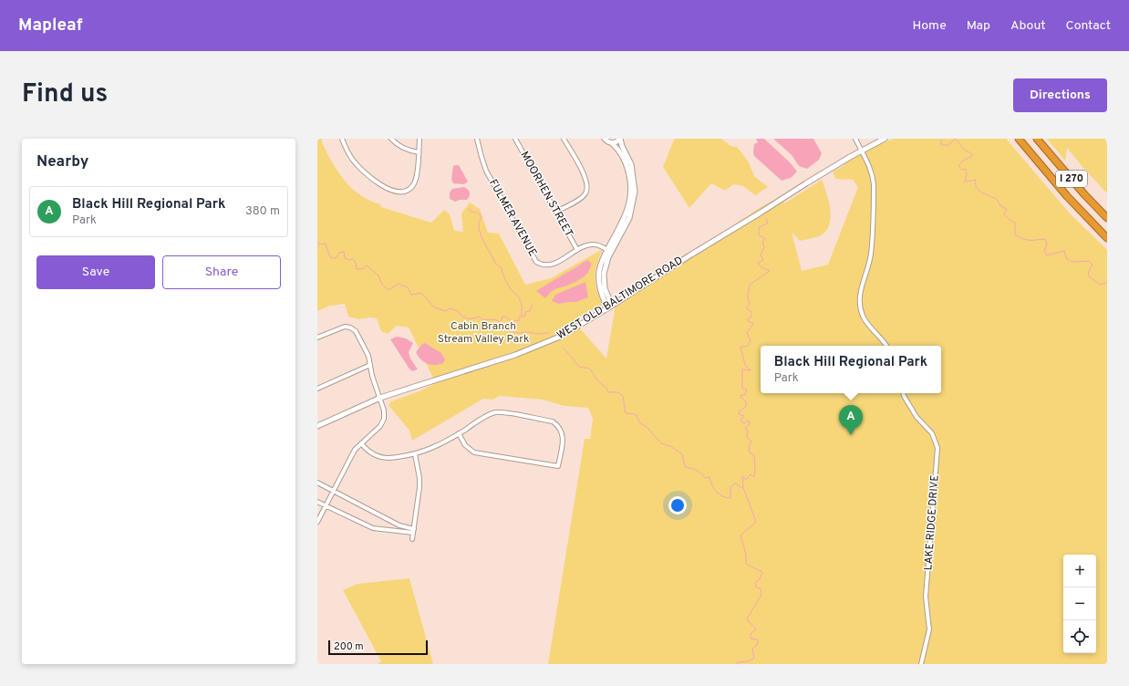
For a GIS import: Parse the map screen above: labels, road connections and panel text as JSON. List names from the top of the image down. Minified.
{"streets":{"highway":["I 270"],"street":["MOORHEN STREET","FULMER AVENUE","WEST OLD BALTIMORE ROAD","LAKE RIDGE DRIVE"]},"crossings":[["MOORHEN STREET","FULMER AVENUE"]],"parks":["Cabin Branch Stream Valley Park"],"scale_bar":"200 m","page":{"header":"Mapleaf","nav":["Home","Map","About","Contact"],"title":"Find us","buttons":["Directions",["Save","Share"]],"heading":"Nearby","list":[{"mark":"A","name":"Black Hill Regional Park","note":"Park","value":"380 m"}],"popup":["Black Hill Regional Park","Park"],"pins":"A","map_buttons":["+","−"],"scale":"200 m"}}
